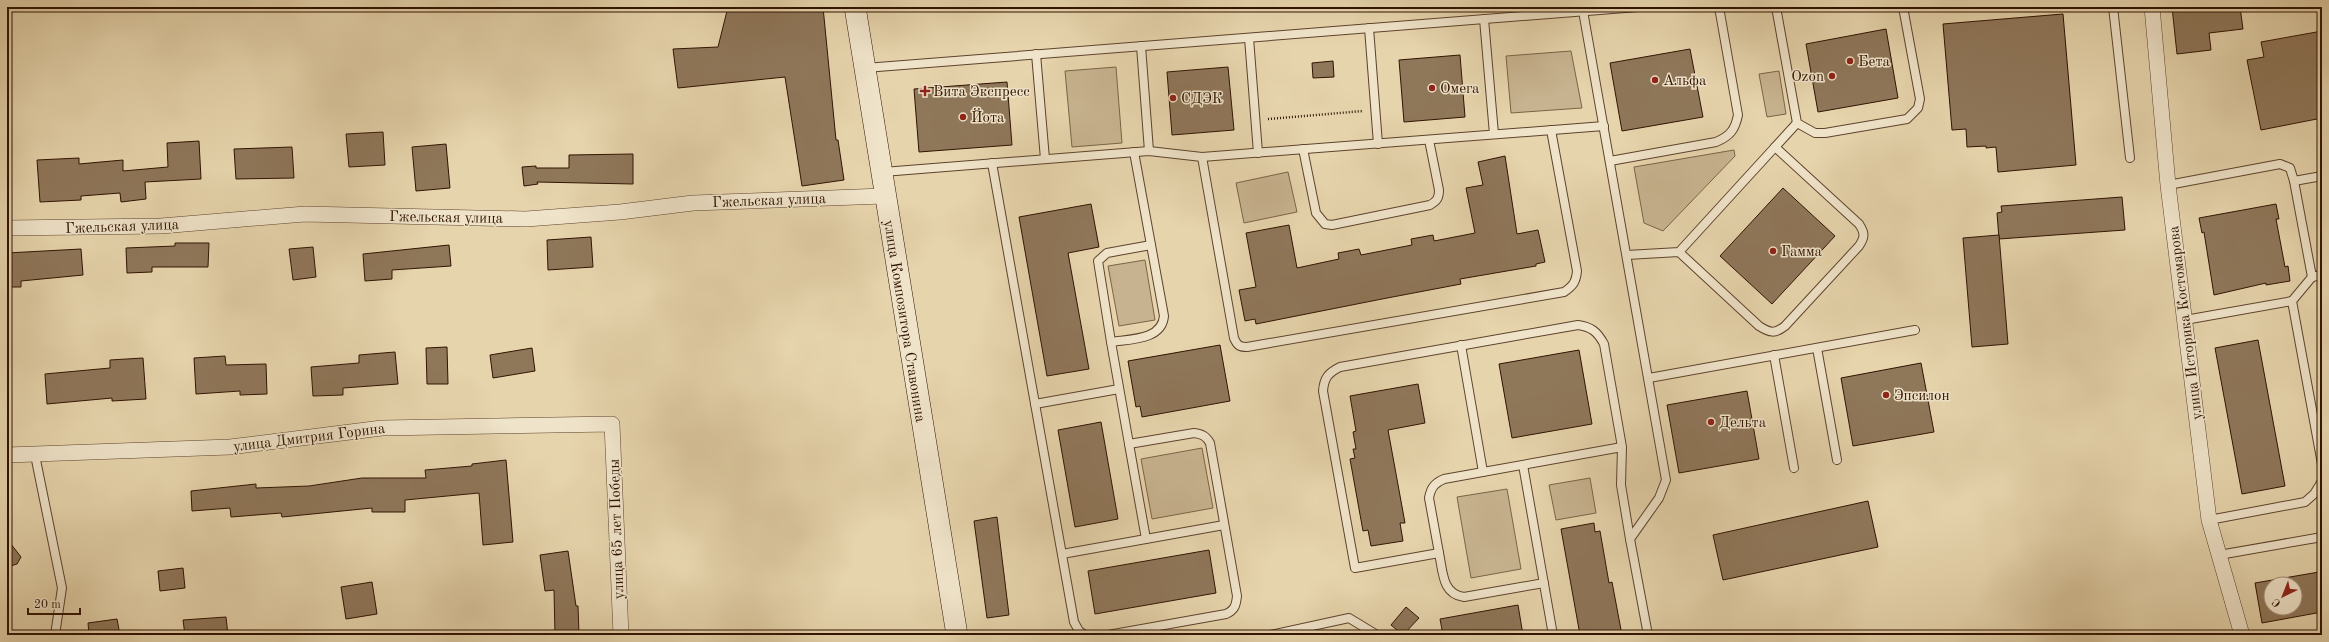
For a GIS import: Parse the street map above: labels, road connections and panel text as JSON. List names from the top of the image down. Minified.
{"streets":{"street":["Гжельская улица","улица Композитора Ставонина","улица Историка Костомарова","улица Дмитрия Горина","улица 65 лет Победы"]},"crossings":[["Гжельская улица","улица Композитора Ставонина"],["улица Дмитрия Горина","улица 65 лет Победы"]],"places":{"other":["Бета","Ozon","Альфа","Омега","СДЭК","Йота","Гамма","Эпсилон","Дельта"],"health":["Вита Экспресс"]},"scale_bar":"20 m","north":"bottom left"}
